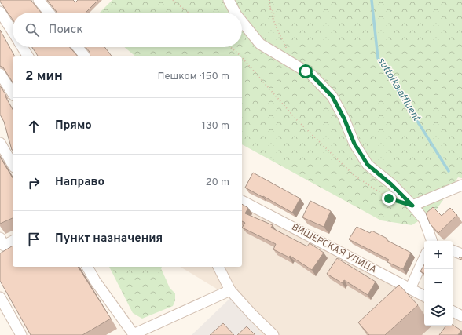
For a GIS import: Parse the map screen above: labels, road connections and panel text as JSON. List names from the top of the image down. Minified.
{"streets":{"street":["ВИШЕРСКАЯ УЛИЦА"]},"water":["suttolka affluent"],"page":{"search":"Поиск","heading":["2 мин","Пешком · 150 m"],"list":[["Прямо","130 m"],["Направо","20 m"],"Пункт назначения"],"map_buttons":["+","−"]}}
